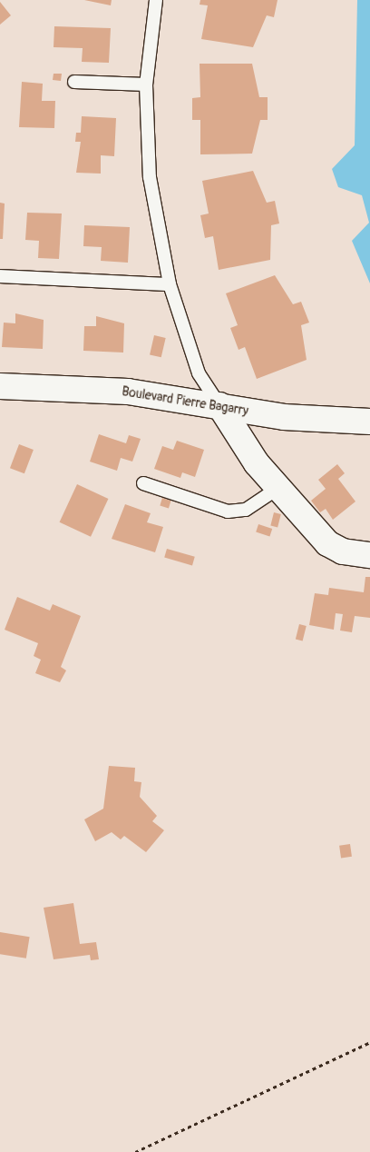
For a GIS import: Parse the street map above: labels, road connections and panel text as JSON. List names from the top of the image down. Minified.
{"streets":{"street":["Boulevard Pierre Bagarry"]}}
